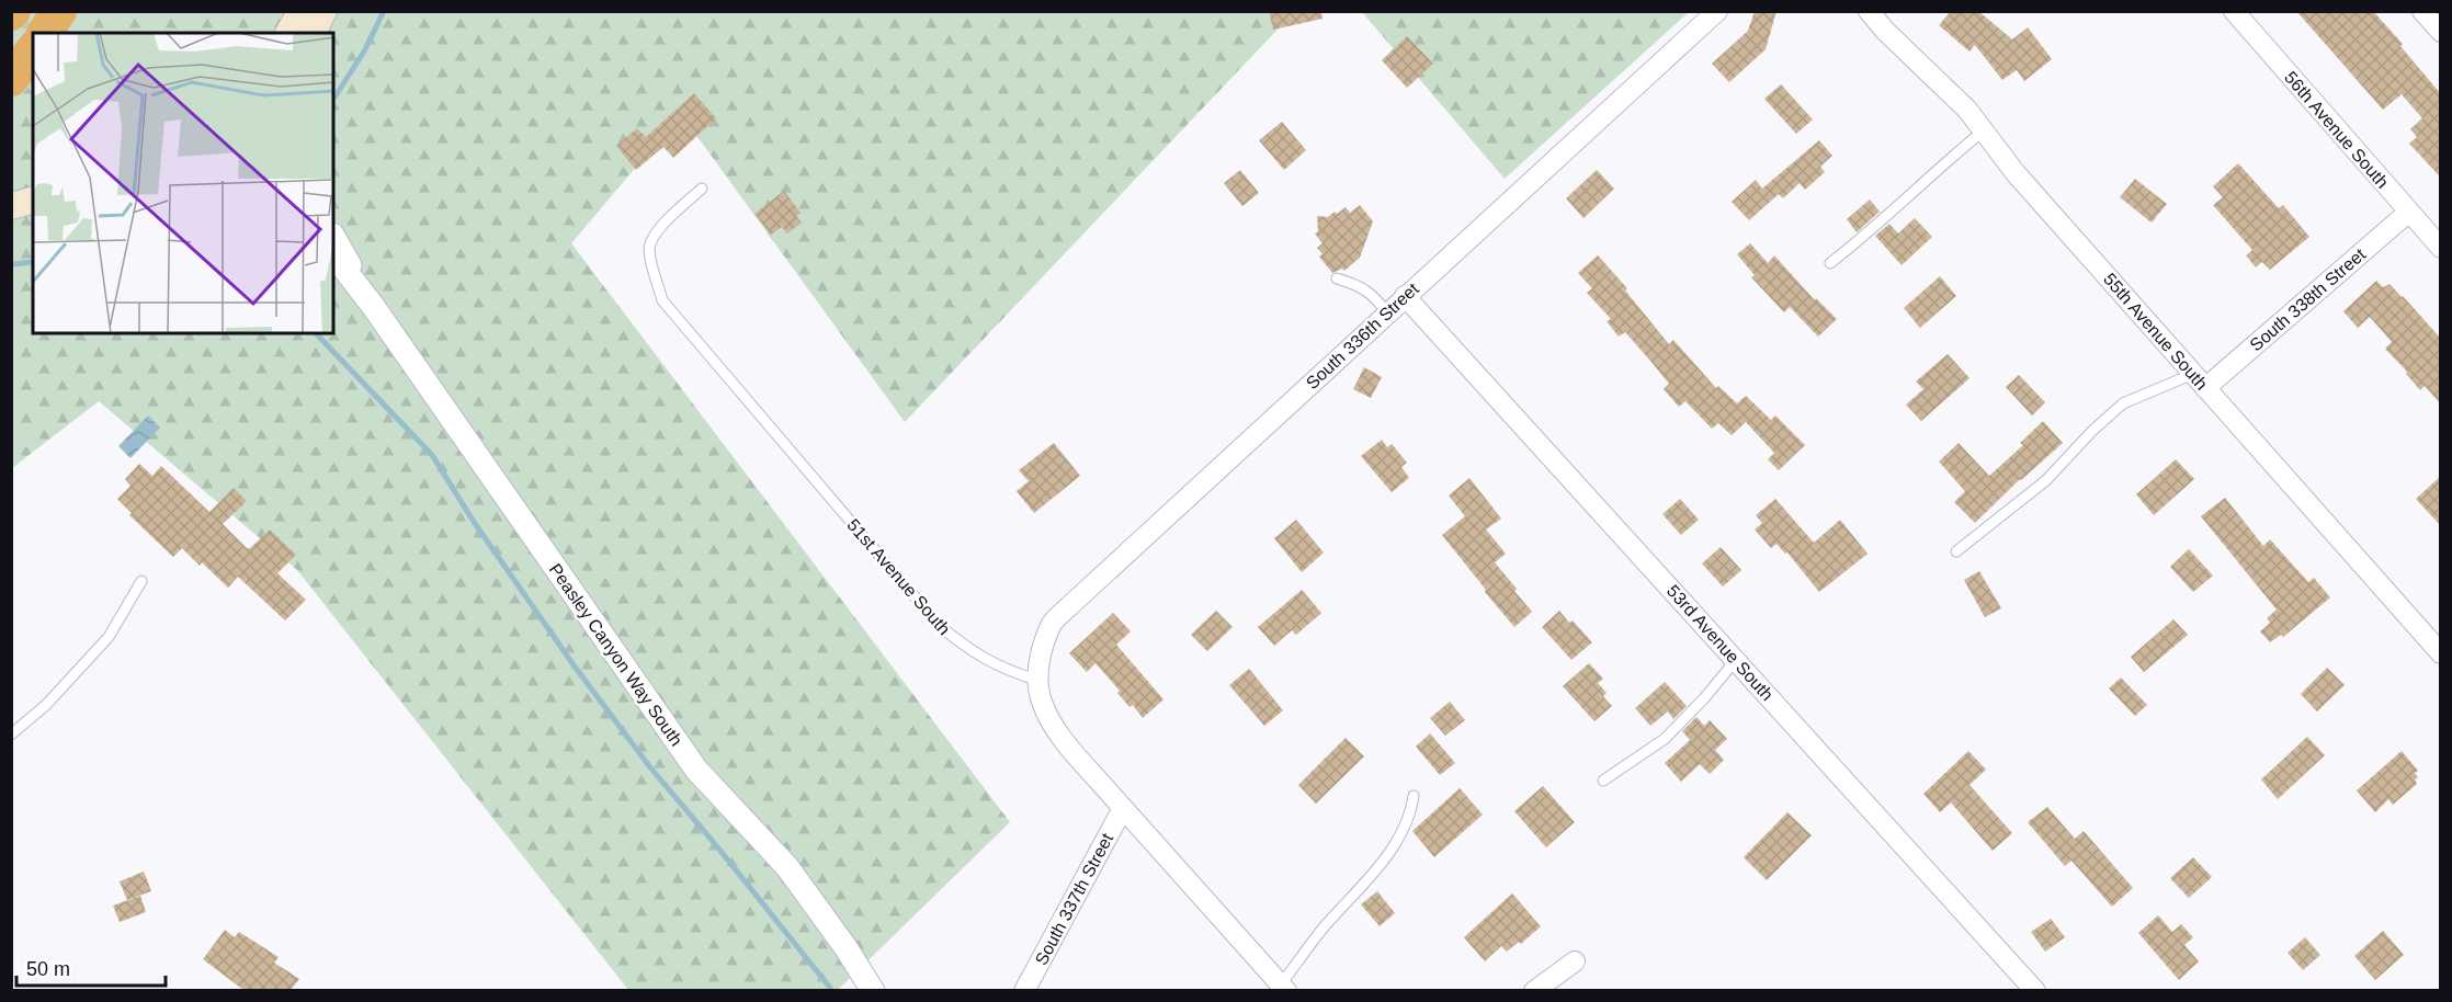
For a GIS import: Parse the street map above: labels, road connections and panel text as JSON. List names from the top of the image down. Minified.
{"streets":{"street":["56th Avenue South","South 338th Street","55th Avenue South","South 336th Street","53rd Avenue South","Peasley Canyon Way South","South 337th Street"],"lane":["51st Avenue South"]},"crossings":[["56th Avenue South","South 338th Street"],["South 338th Street","55th Avenue South"],["South 336th Street","51st Avenue South"],["South 336th Street","53rd Avenue South"]],"scale_bar":"50 m"}
